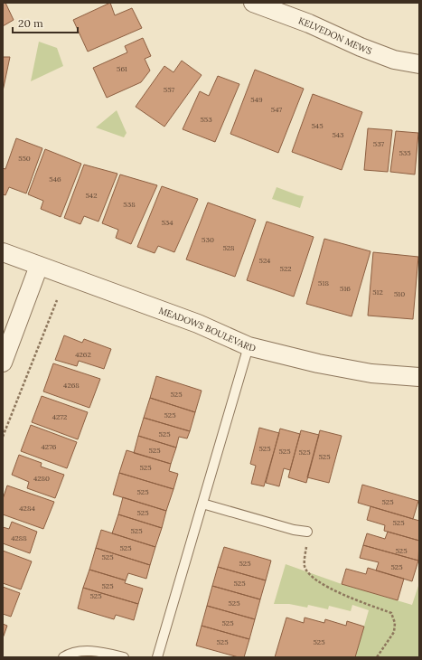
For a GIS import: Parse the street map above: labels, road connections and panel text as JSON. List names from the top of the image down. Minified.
{"streets":{"street":["KELVEDON MEWS","MEADOWS BOULEVARD"]},"house_numbers":["561","557","549","547","553","545","543","537","535","550","546","542","538","534","530","528","524","522","518","516","512","510","4262","4268","525","525","4272","525","4276","525","525","525","525","525","525","4280","525","525","4284","525","525","525","4288","525","525","525","525","525","525","525","525","525","525","525","525"],"scale_bar":"20 m"}
